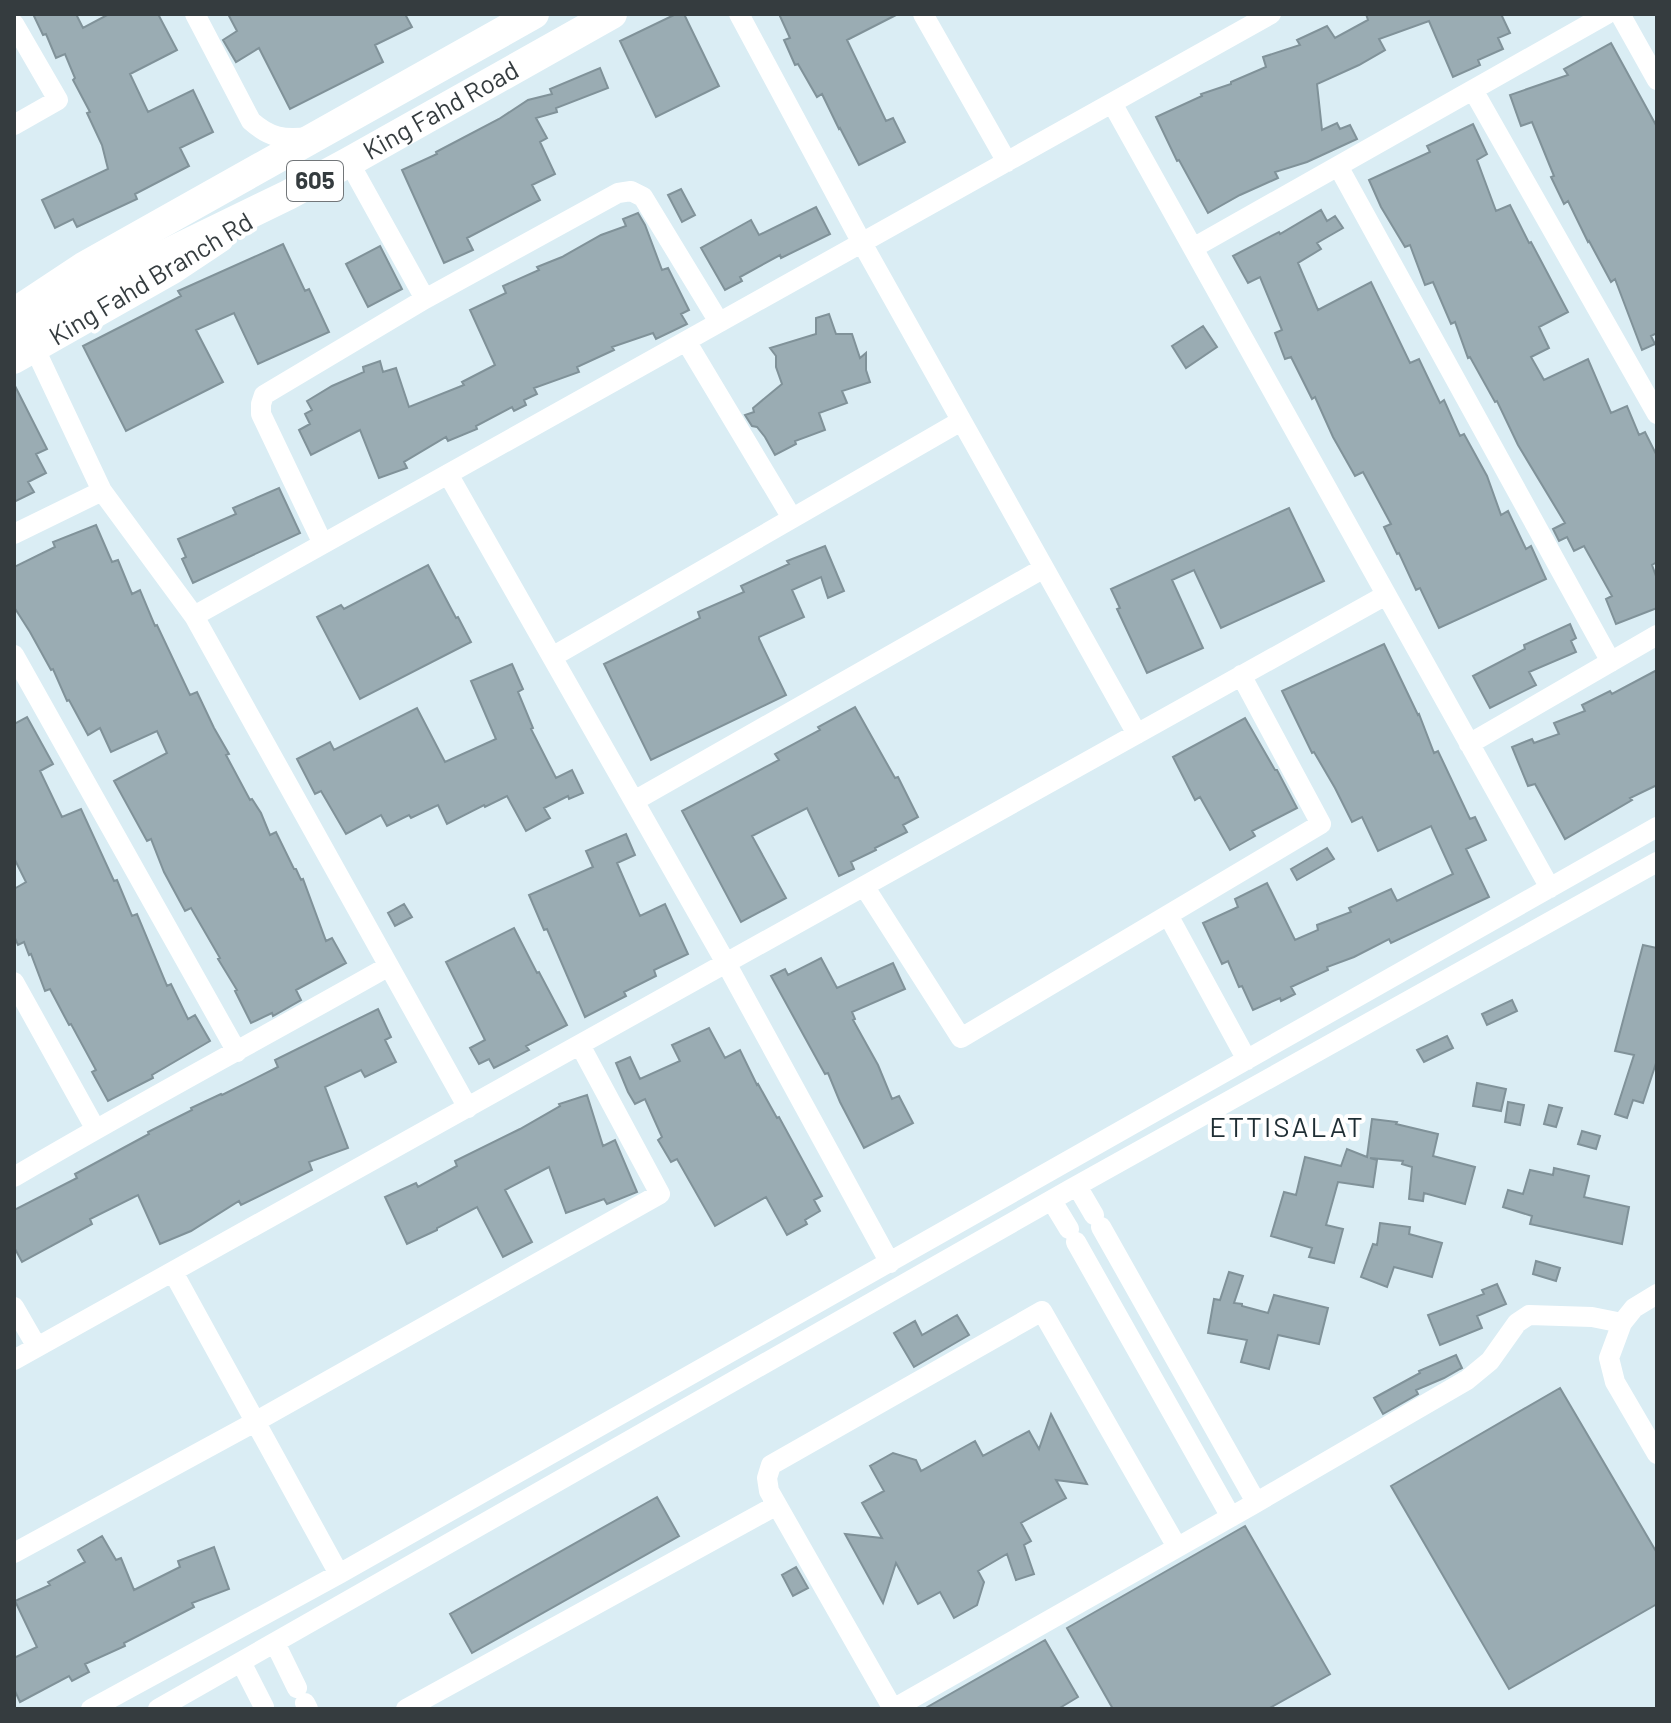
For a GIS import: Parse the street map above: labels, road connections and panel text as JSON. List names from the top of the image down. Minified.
{"streets":{"highway":["King Fahd Road","605"],"main road":["King Fahd Branch Rd"]},"crossings":[["King Fahd Road","King Fahd Branch Rd"]],"districts":["ETTISALAT"]}
